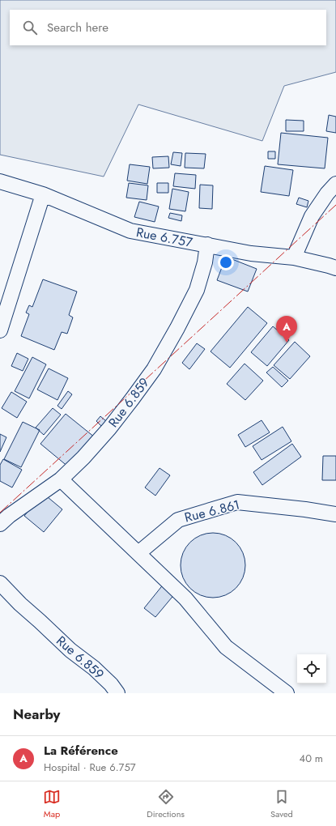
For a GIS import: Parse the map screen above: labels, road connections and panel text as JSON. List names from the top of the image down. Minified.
{"streets":{"street":["Rue 6.757","Rue 6.859","Rue 6.861"]},"crossings":[["Rue 6.757","Rue 6.859"]],"page":{"search":"Search here","pins":"A","heading":"Nearby","list":[{"mark":"A","name":"La Référence","note":"Hospital · Rue 6.757","value":"40 m"}],"nav":["Map","Directions","Saved"]}}
